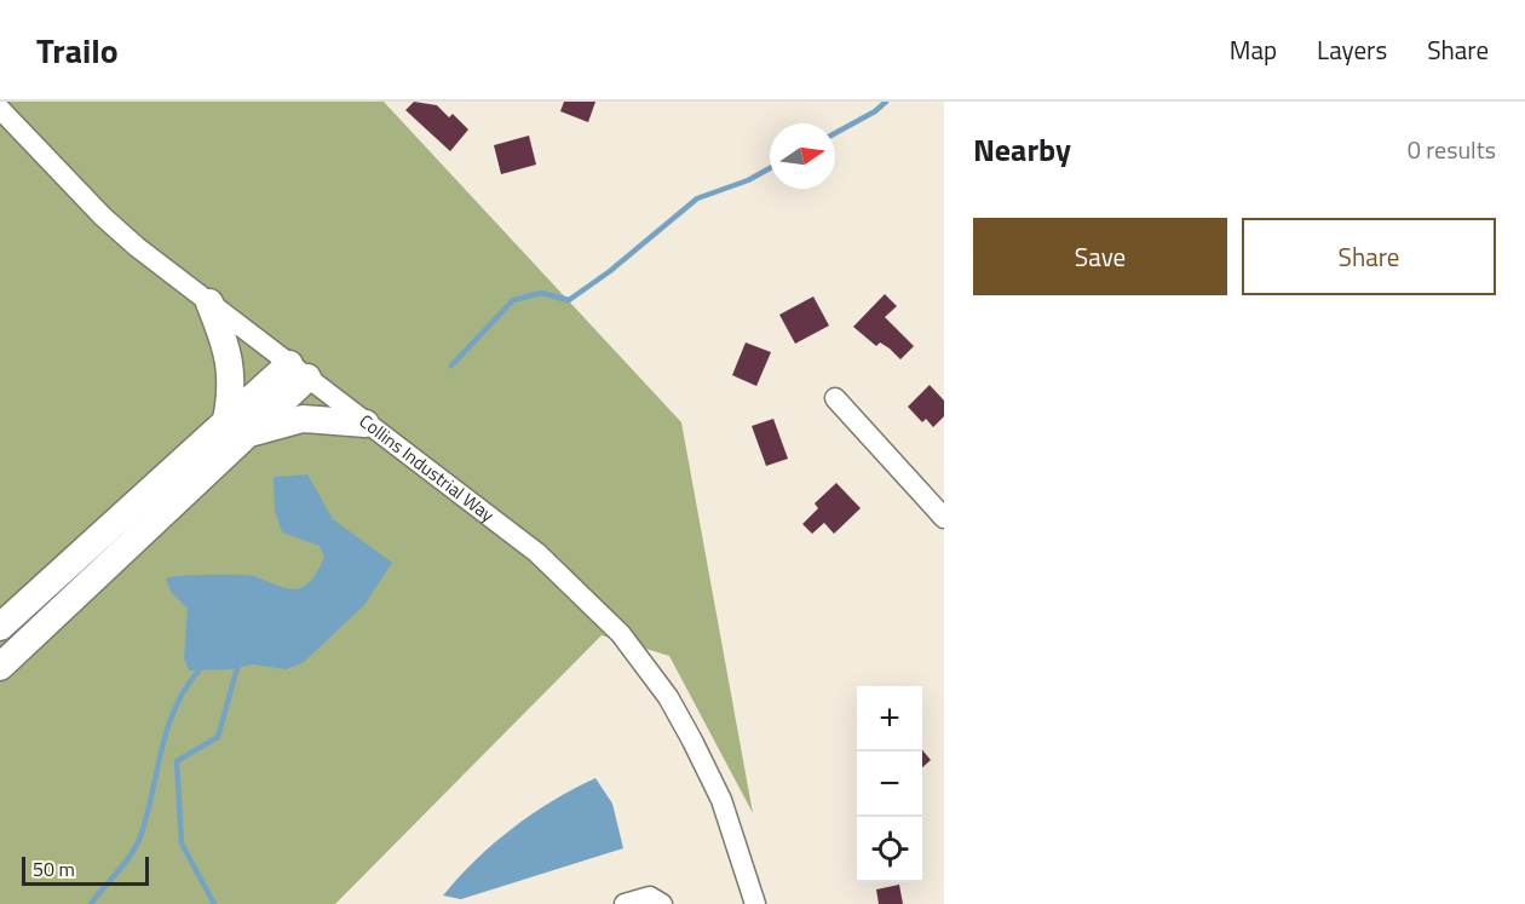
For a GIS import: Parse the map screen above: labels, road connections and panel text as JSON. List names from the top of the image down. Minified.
{"streets":{"street":["Collins Industrial Way"]},"scale_bar":"50 m","north":"right","page":{"header":"Trailo","nav":["Map","Layers","Share"],"heading":["Nearby","0 results"],"buttons":["Save","Share"],"map_buttons":["+","−"],"scale":"50 m"}}
